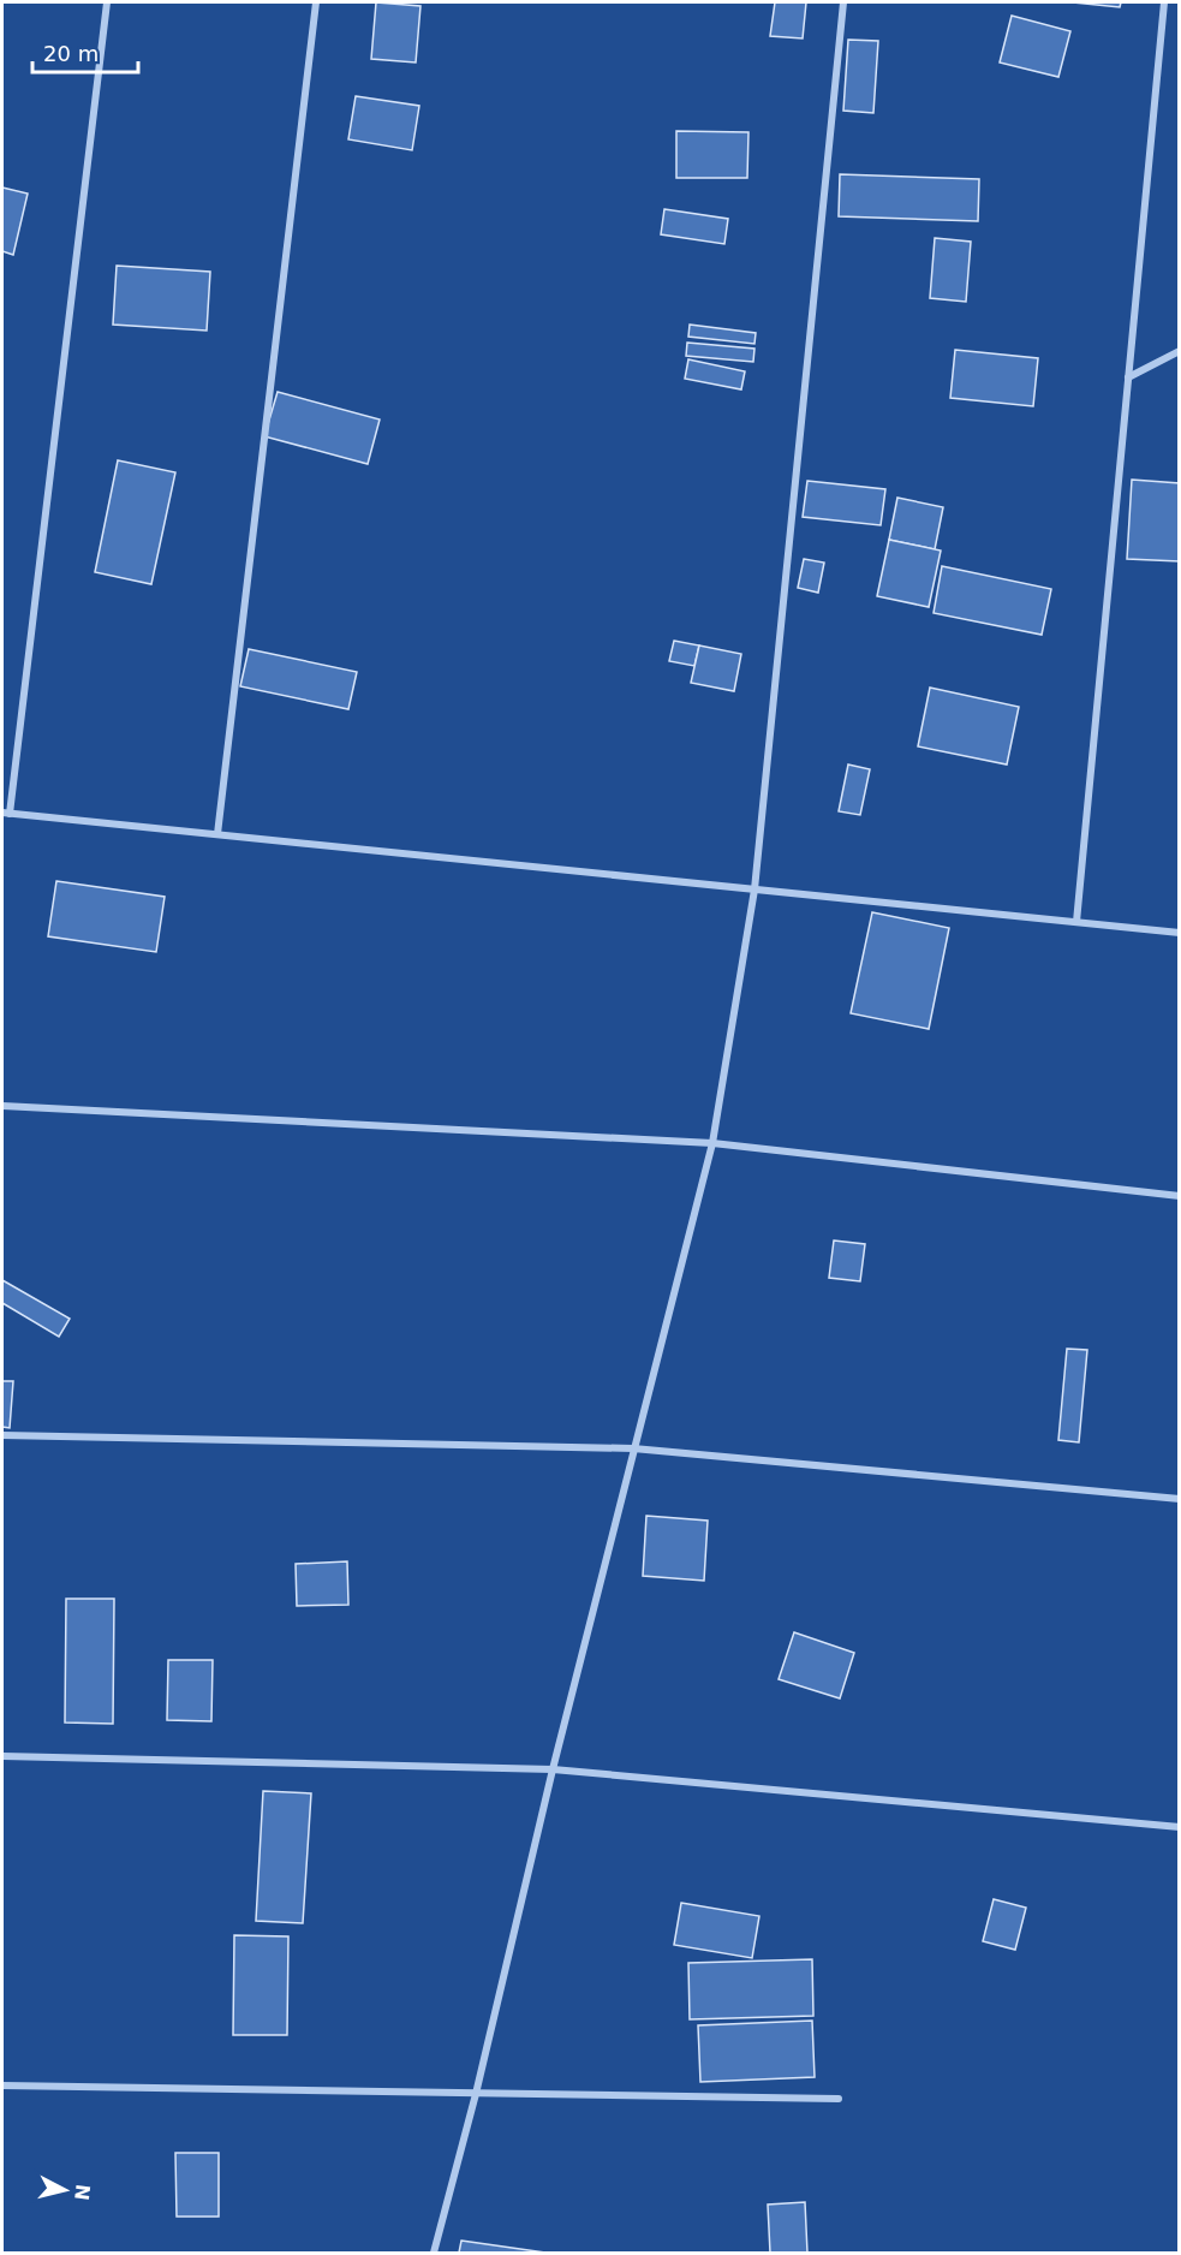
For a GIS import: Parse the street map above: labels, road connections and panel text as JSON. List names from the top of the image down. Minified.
{"scale_bar":"20 m","north":"right"}
